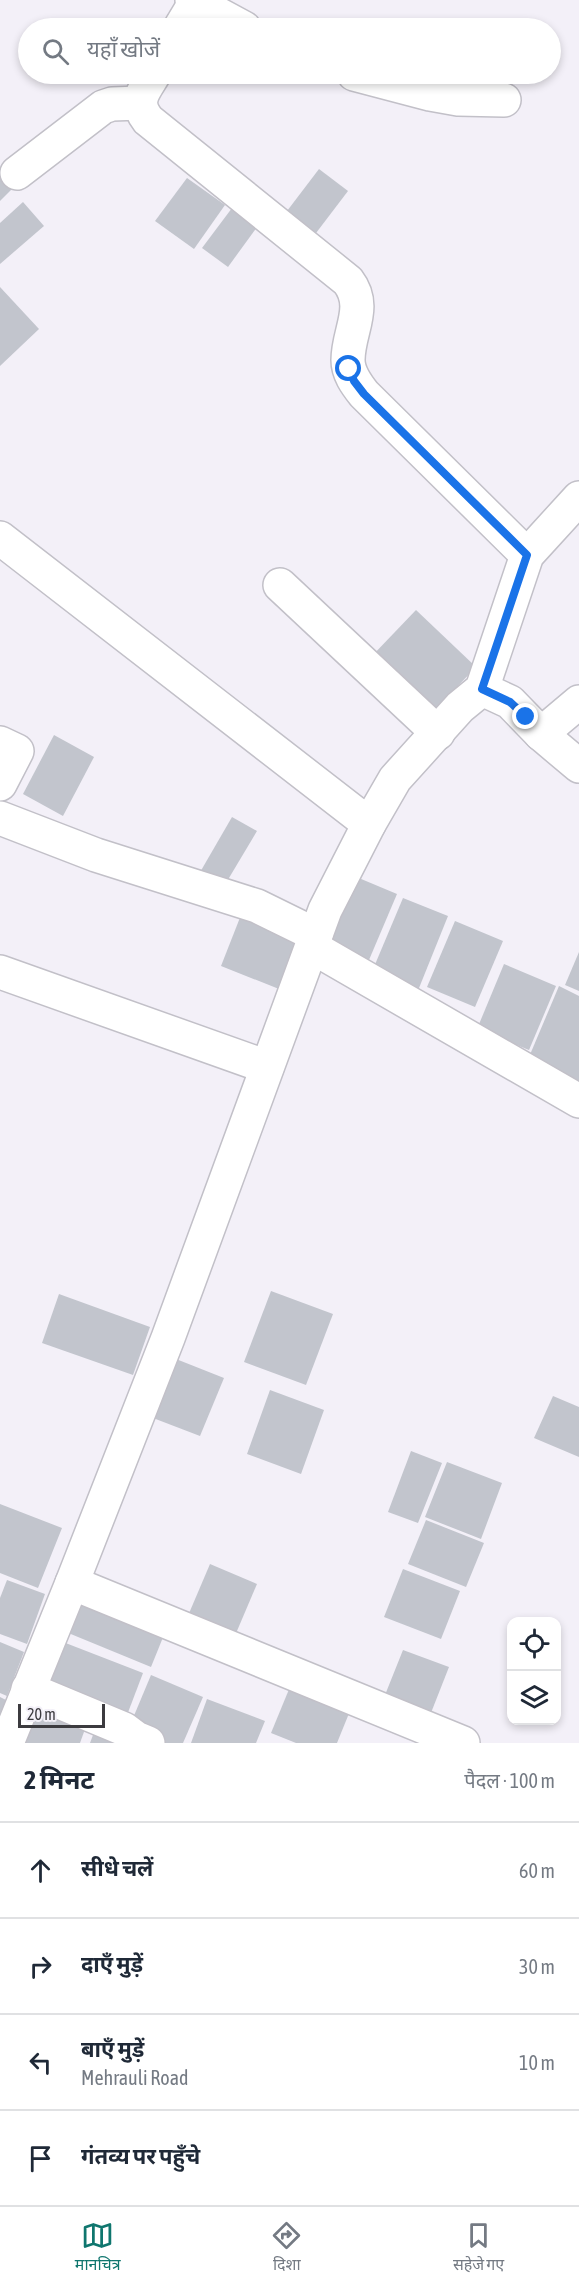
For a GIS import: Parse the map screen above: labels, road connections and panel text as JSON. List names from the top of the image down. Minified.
{"scale_bar":"20 m","page":{"search":"यहाँ खोजें","scale":"20 m","heading":["2 मिनट","पैदल · 100 m"],"list":[["सीधे चलें","60 m"],["दाएँ मुड़ें","30 m"],["बाएँ मुड़ें","Mehrauli Road","10 m"],"गंतव्य पर पहुँचे"],"nav":["मानचित्र","दिशा","सहेजे गए"]}}
